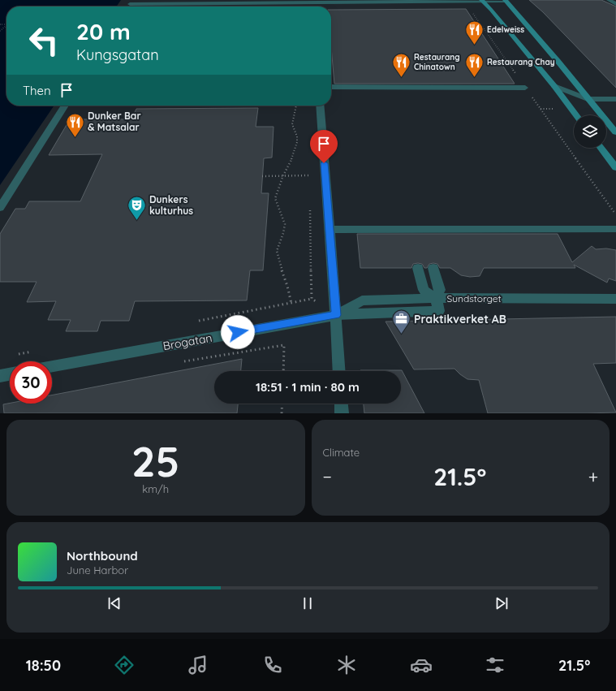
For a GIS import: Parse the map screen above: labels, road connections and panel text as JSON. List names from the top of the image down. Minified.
{"streets":{"street":["Sundstorget","Brogatan"]},"crossings":[["Sundstorget","Brogatan"]],"places":{"restaurant":["Edelweiss","Restaurang Chinatown","Restaurang Chay","Dunker Bar & Matsalar"],"theatre":["Dunkers kulturhus"],"office":["Praktikverket AB"]},"page":{"turn":["20 m","Kungsgatan"],"then":"Then","limit":"30","trip":"18:51 · 1 min · 80 m","tile":[["25","km/h"],"Climate"],"heat":["−","21.5°","+"],"song":["Northbound","June Harbor"],"tabs":["18:50","21.5°"]}}
